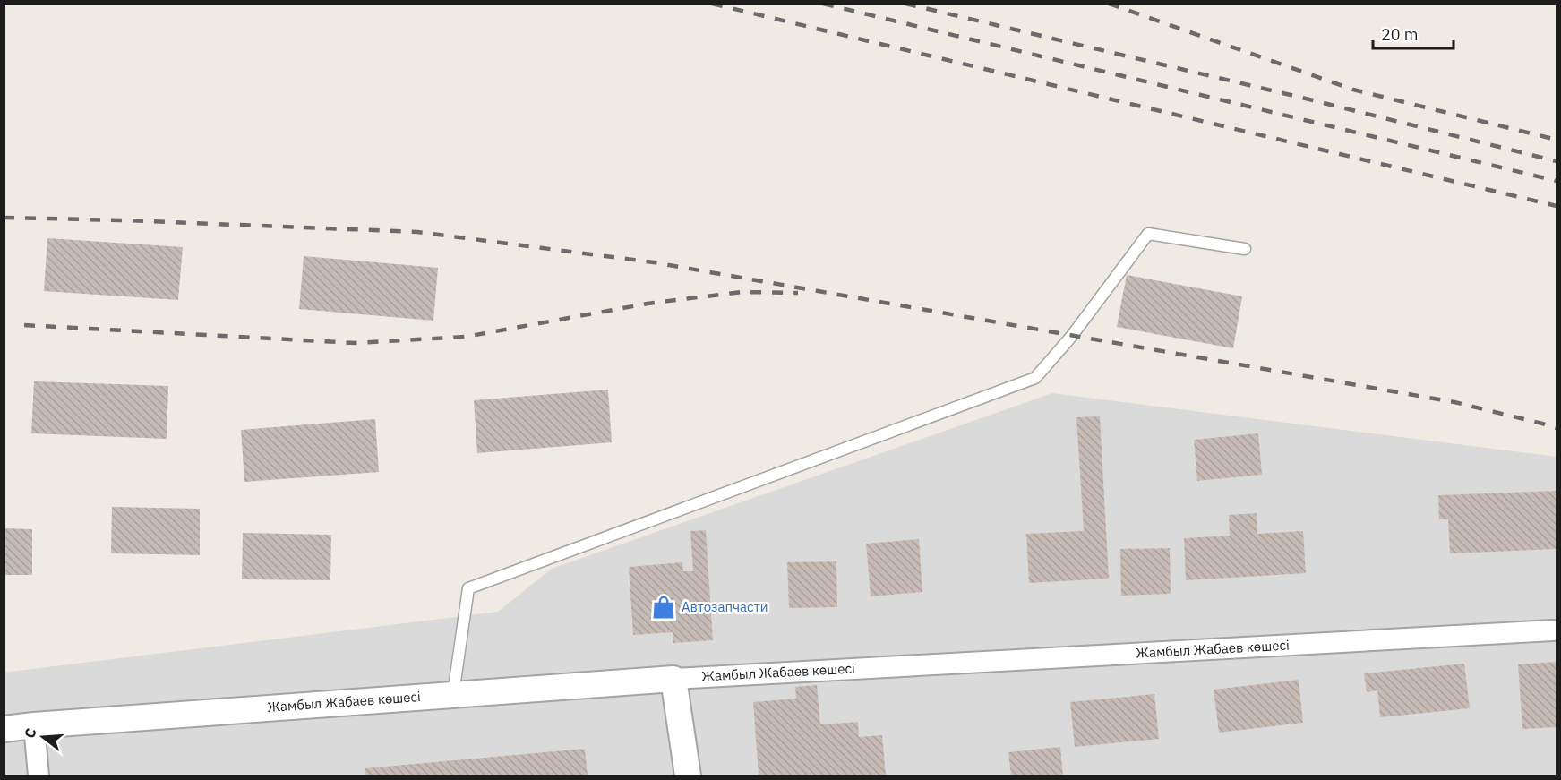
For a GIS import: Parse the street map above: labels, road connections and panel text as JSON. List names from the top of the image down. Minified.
{"streets":{"street":["Жамбыл Жабаев көшесі"]},"places":{"shop":["Автозапчасти"]},"scale_bar":"20 m","north":"left"}
